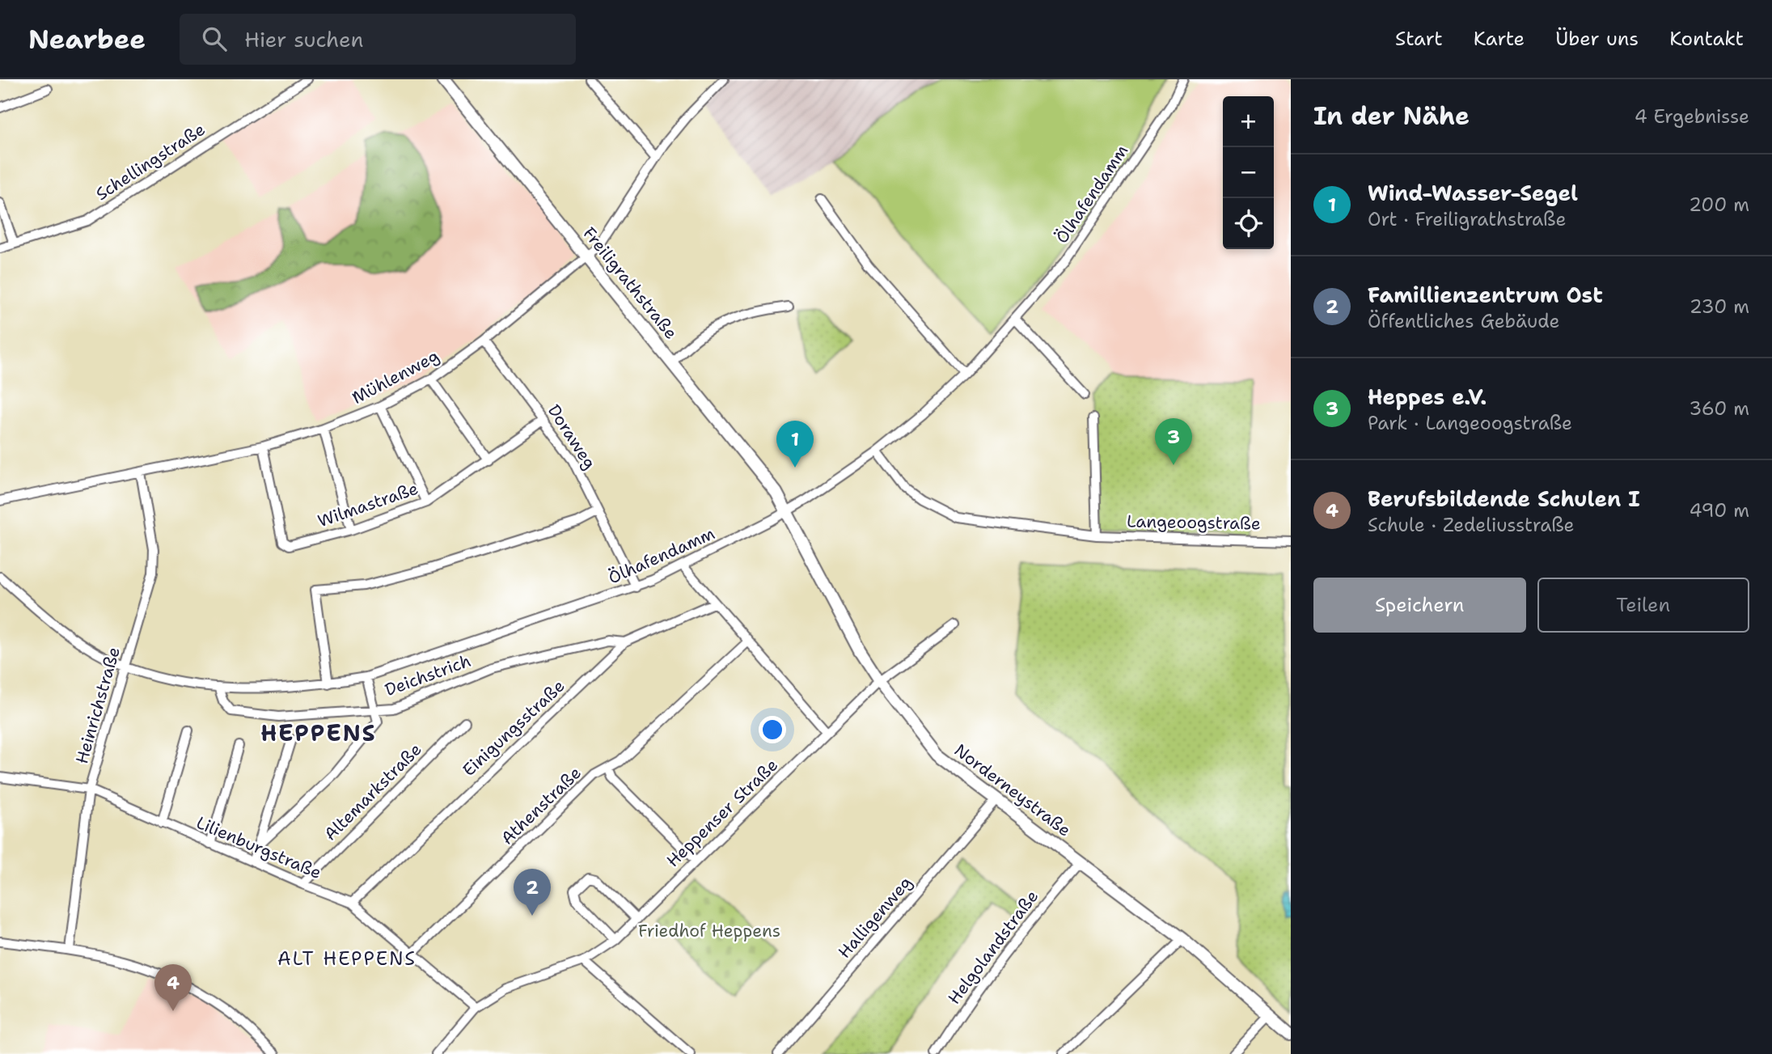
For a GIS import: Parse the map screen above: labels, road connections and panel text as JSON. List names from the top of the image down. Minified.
{"streets":{"street":["Schellingstraße","Ölhafendamm","Freiligrathstraße","Mühlenweg","Doraweg","Wilmastraße","Langeoogstraße","Deichstrich","Heinrichstraße","Einigungsstraße","Norderneystraße","Altemarkstraße","Athenstraße","Heppenser Straße","Lilienburgstraße","Halligenweg","Helgolandstraße"]},"crossings":[["Ölhafendamm","Freiligrathstraße"],["Ölhafendamm","Doraweg"],["Ölhafendamm","Langeoogstraße"],["Ölhafendamm","Deichstrich"],["Ölhafendamm","Heinrichstraße"],["Ölhafendamm","Norderneystraße"],["Freiligrathstraße","Mühlenweg"],["Freiligrathstraße","Norderneystraße"],["Mühlenweg","Doraweg"],["Mühlenweg","Wilmastraße"],["Mühlenweg","Heinrichstraße"],["Doraweg","Wilmastraße"],["Deichstrich","Einigungsstraße"],["Heinrichstraße","Lilienburgstraße"],["Einigungsstraße","Lilienburgstraße"],["Norderneystraße","Heppenser Straße"],["Norderneystraße","Halligenweg"],["Norderneystraße","Helgolandstraße"],["Altemarkstraße","Lilienburgstraße"],["Athenstraße","Lilienburgstraße"],["Heppenser Straße","Lilienburgstraße"]],"districts":["HEPPENS","ALT HEPPENS"],"parks":["Friedhof Heppens"],"page":{"header":"Nearbee","search":"Hier suchen","nav":["Start","Karte","Über uns","Kontakt"],"heading":["In der Nähe","4 Ergebnisse"],"map_buttons":["+","−"],"list":[{"mark":"1","name":"Wind-Wasser-Segel","note":"Ort · Freiligrathstraße","value":"200 m"},{"mark":"2","name":"Famillienzentrum Ost","note":"Öffentliches Gebäude","value":"230 m"},{"mark":"3","name":"Heppes e.V.","note":"Park · Langeoogstraße","value":"360 m"},{"mark":"4","name":"Berufsbildende Schulen I","note":"Schule · Zedeliusstraße","value":"490 m"}],"pins":["3","1","2","4"],"buttons":["Speichern","Teilen"]}}
